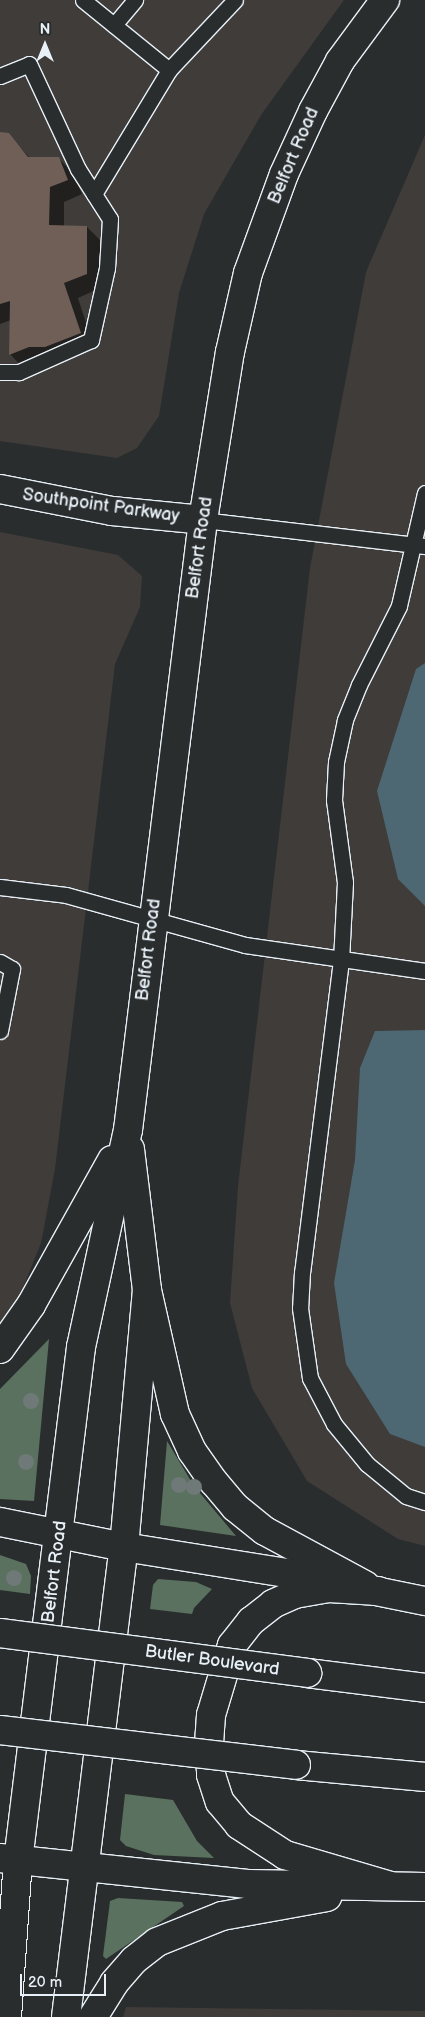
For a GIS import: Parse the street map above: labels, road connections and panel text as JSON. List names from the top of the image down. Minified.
{"streets":{"main road":["Belfort Road","Southpoint Parkway","Butler Boulevard"]},"crossings":[["Belfort Road","Southpoint Parkway"]],"scale_bar":"20 m","north":"top"}
